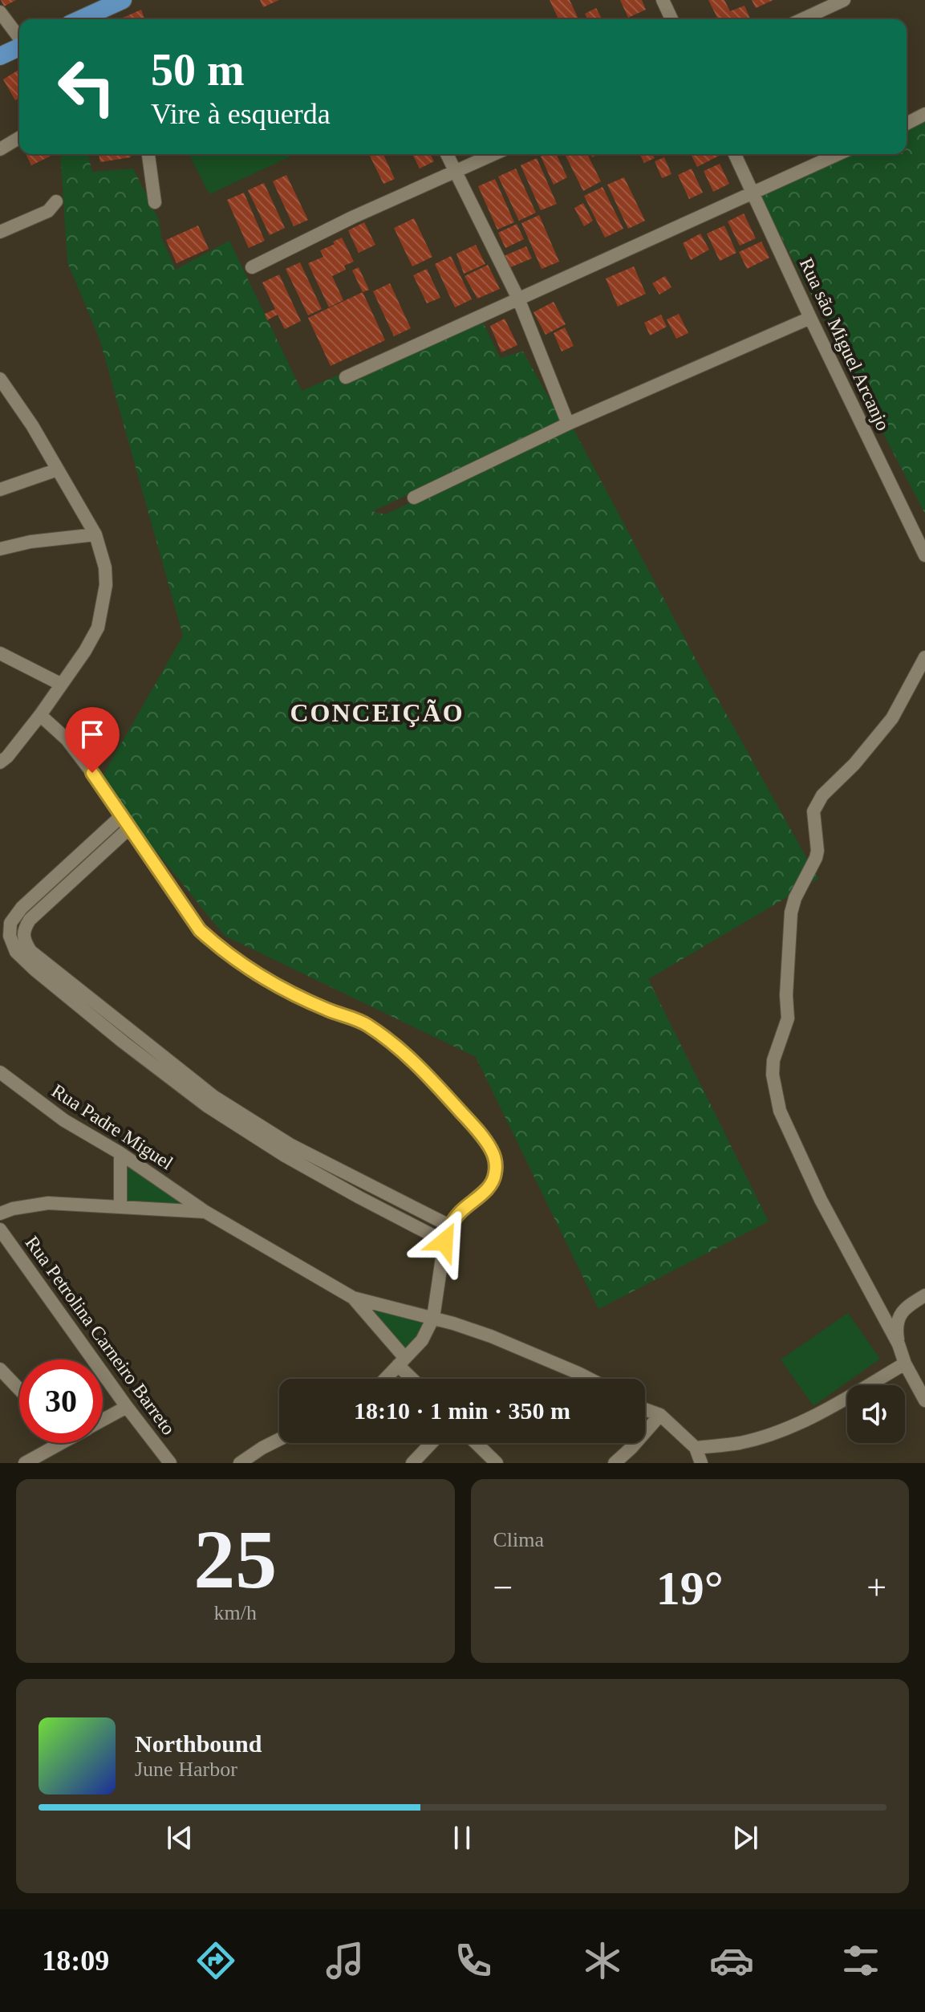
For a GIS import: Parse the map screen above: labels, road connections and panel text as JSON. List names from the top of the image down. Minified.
{"streets":{"street":["Rua são Miguel Arcanjo","Rua Padre Miguel","Rua Petrolina Carneiro Barreto"]},"districts":["CONCEIÇÃO"],"page":{"turn":["50 m","Vire à esquerda"],"limit":"30","trip":"18:10 · 1 min · 350 m","tile":[["25","km/h"],"Clima"],"heat":["−","19°","+"],"song":["Northbound","June Harbor"],"tabs":"18:09"}}
